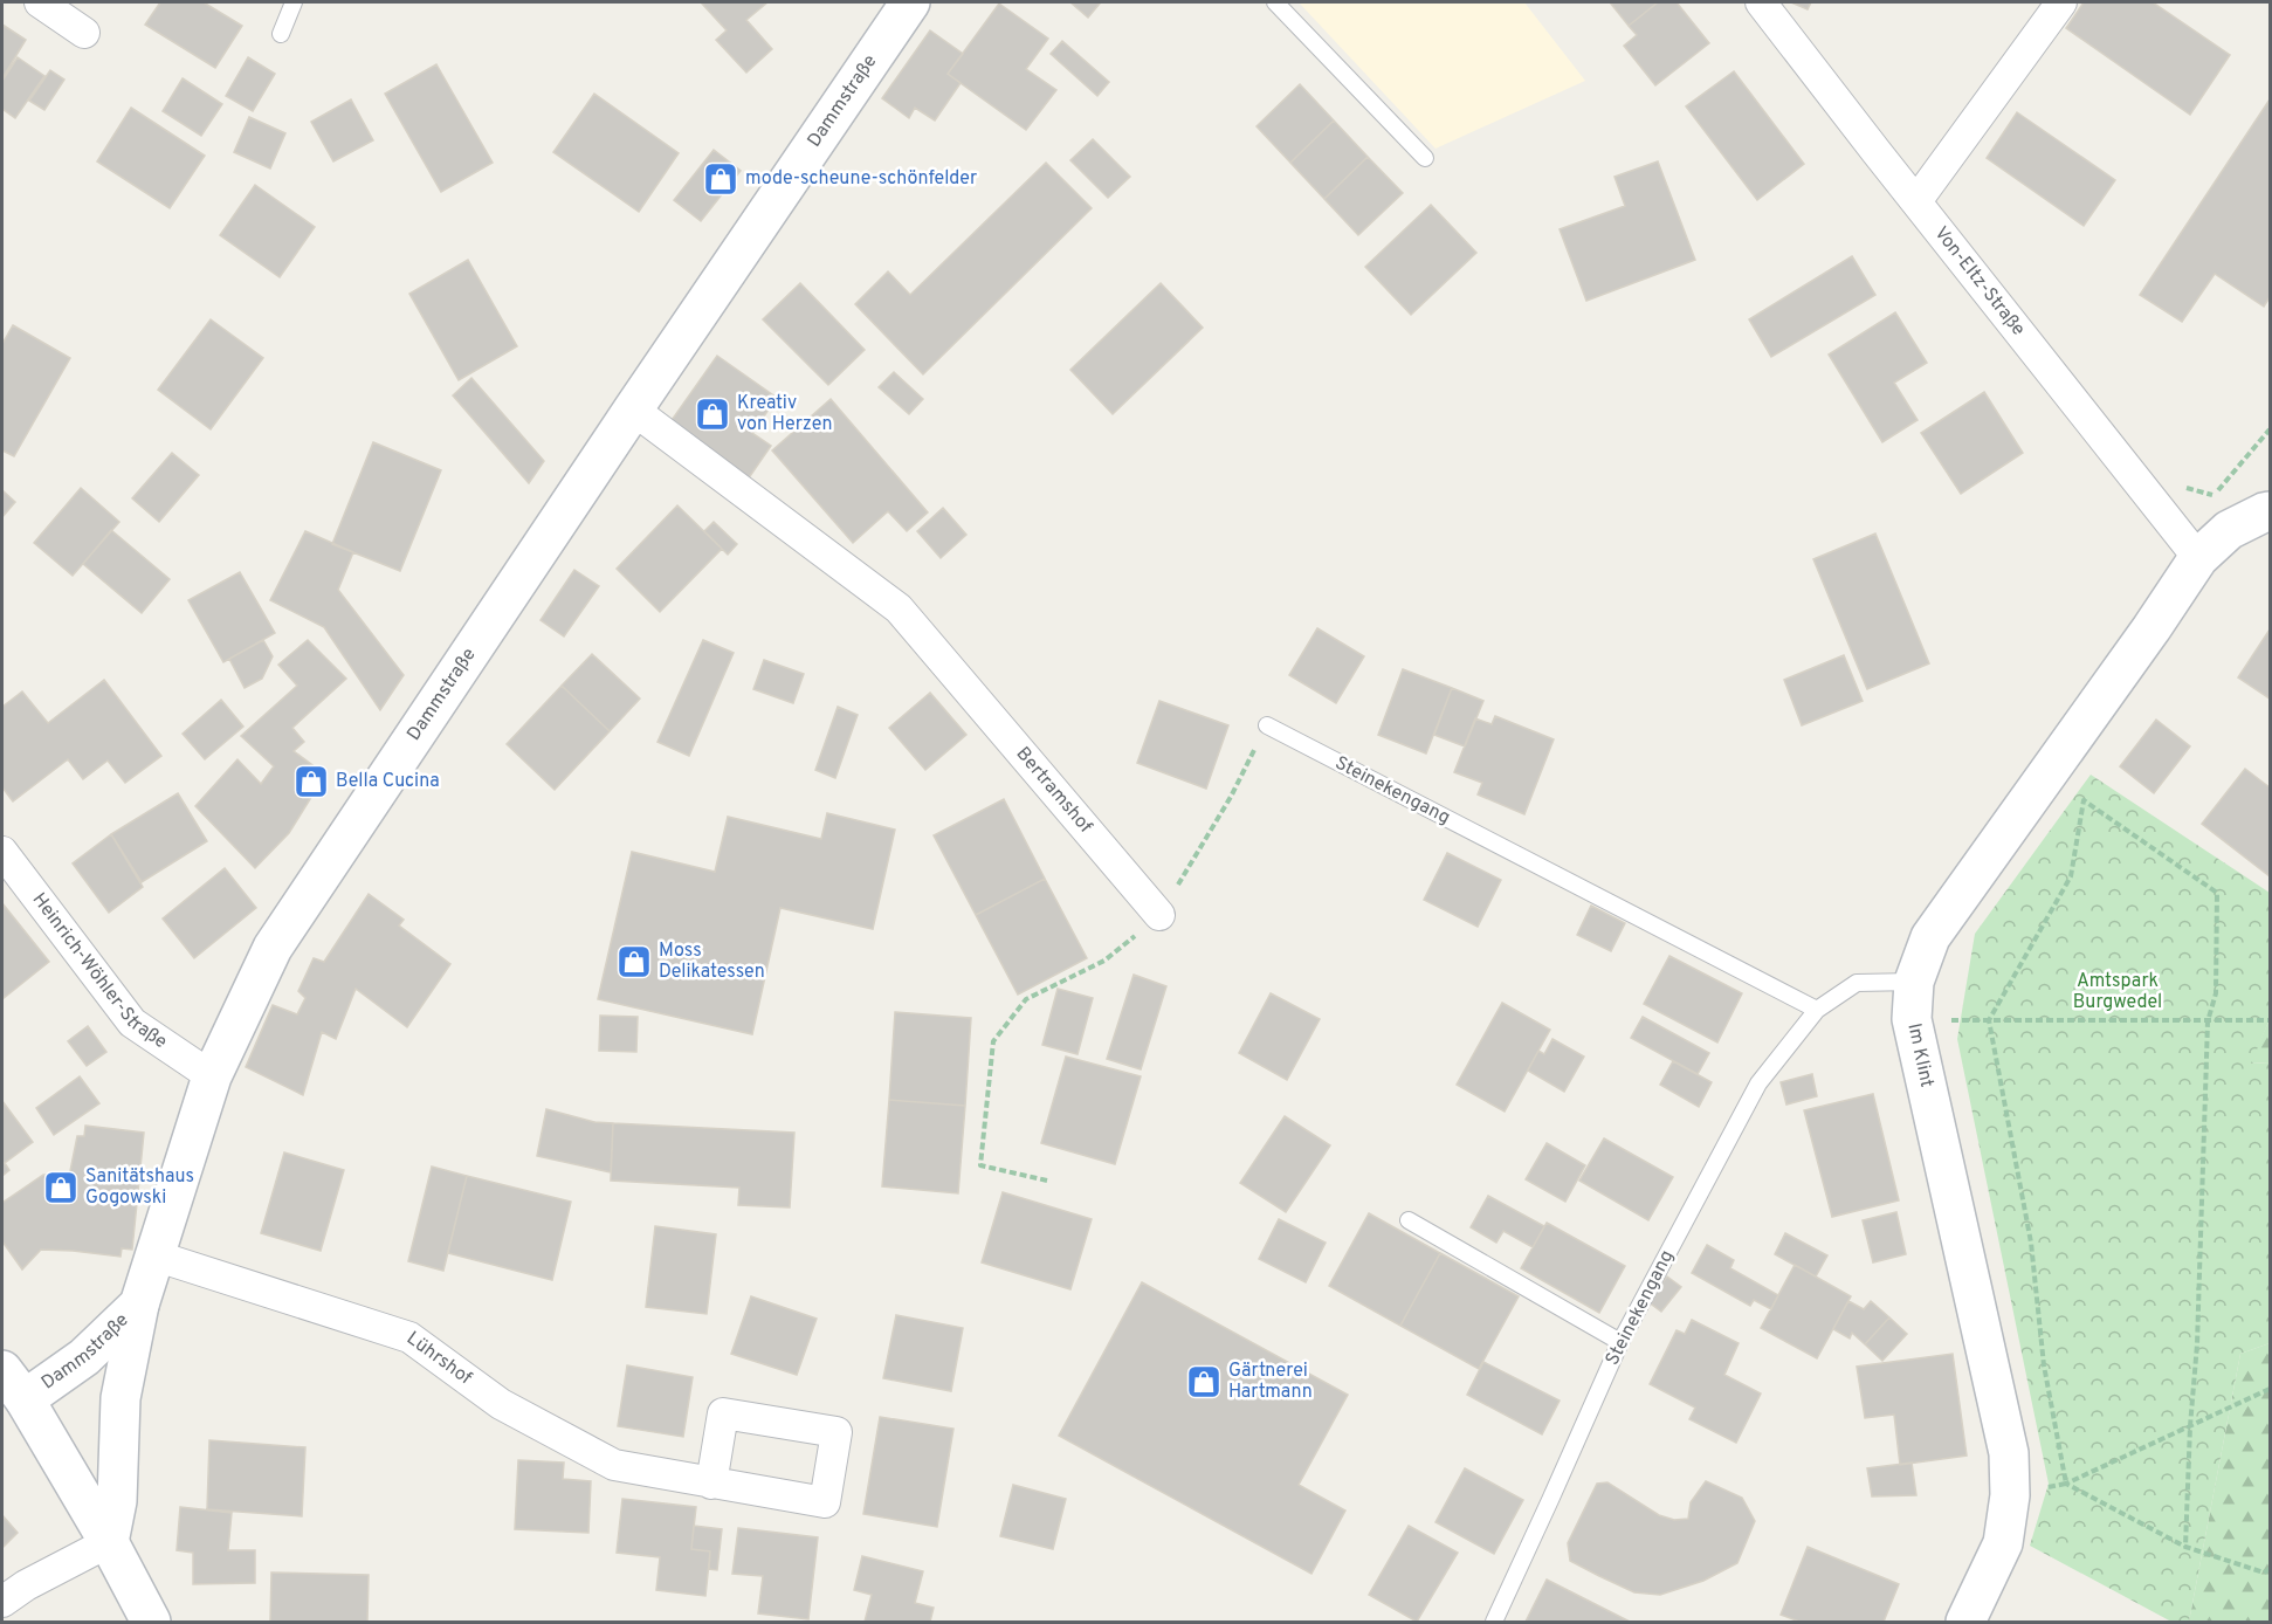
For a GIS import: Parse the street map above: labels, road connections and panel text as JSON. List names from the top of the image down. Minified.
{"streets":{"main road":["Dammstraße","Im Klint"],"street":["Von-Eltz-Straße","Bertramshof","Heinrich-Wöhler-Straße","Lührshof"],"lane":["Steinekengang"]},"crossings":[["Dammstraße","Bertramshof"],["Dammstraße","Heinrich-Wöhler-Straße"],["Dammstraße","Lührshof"],["Von-Eltz-Straße","Im Klint"],["Steinekengang","Im Klint"]],"parks":["Amtspark Burgwedel"],"places":{"shop":["mode-scheune-schönfelder","Kreativ von Herzen","Bella Cucina","Moss Delikatessen","Sanitätshaus Gogowski","Gärtnerei Hartmann"]}}
